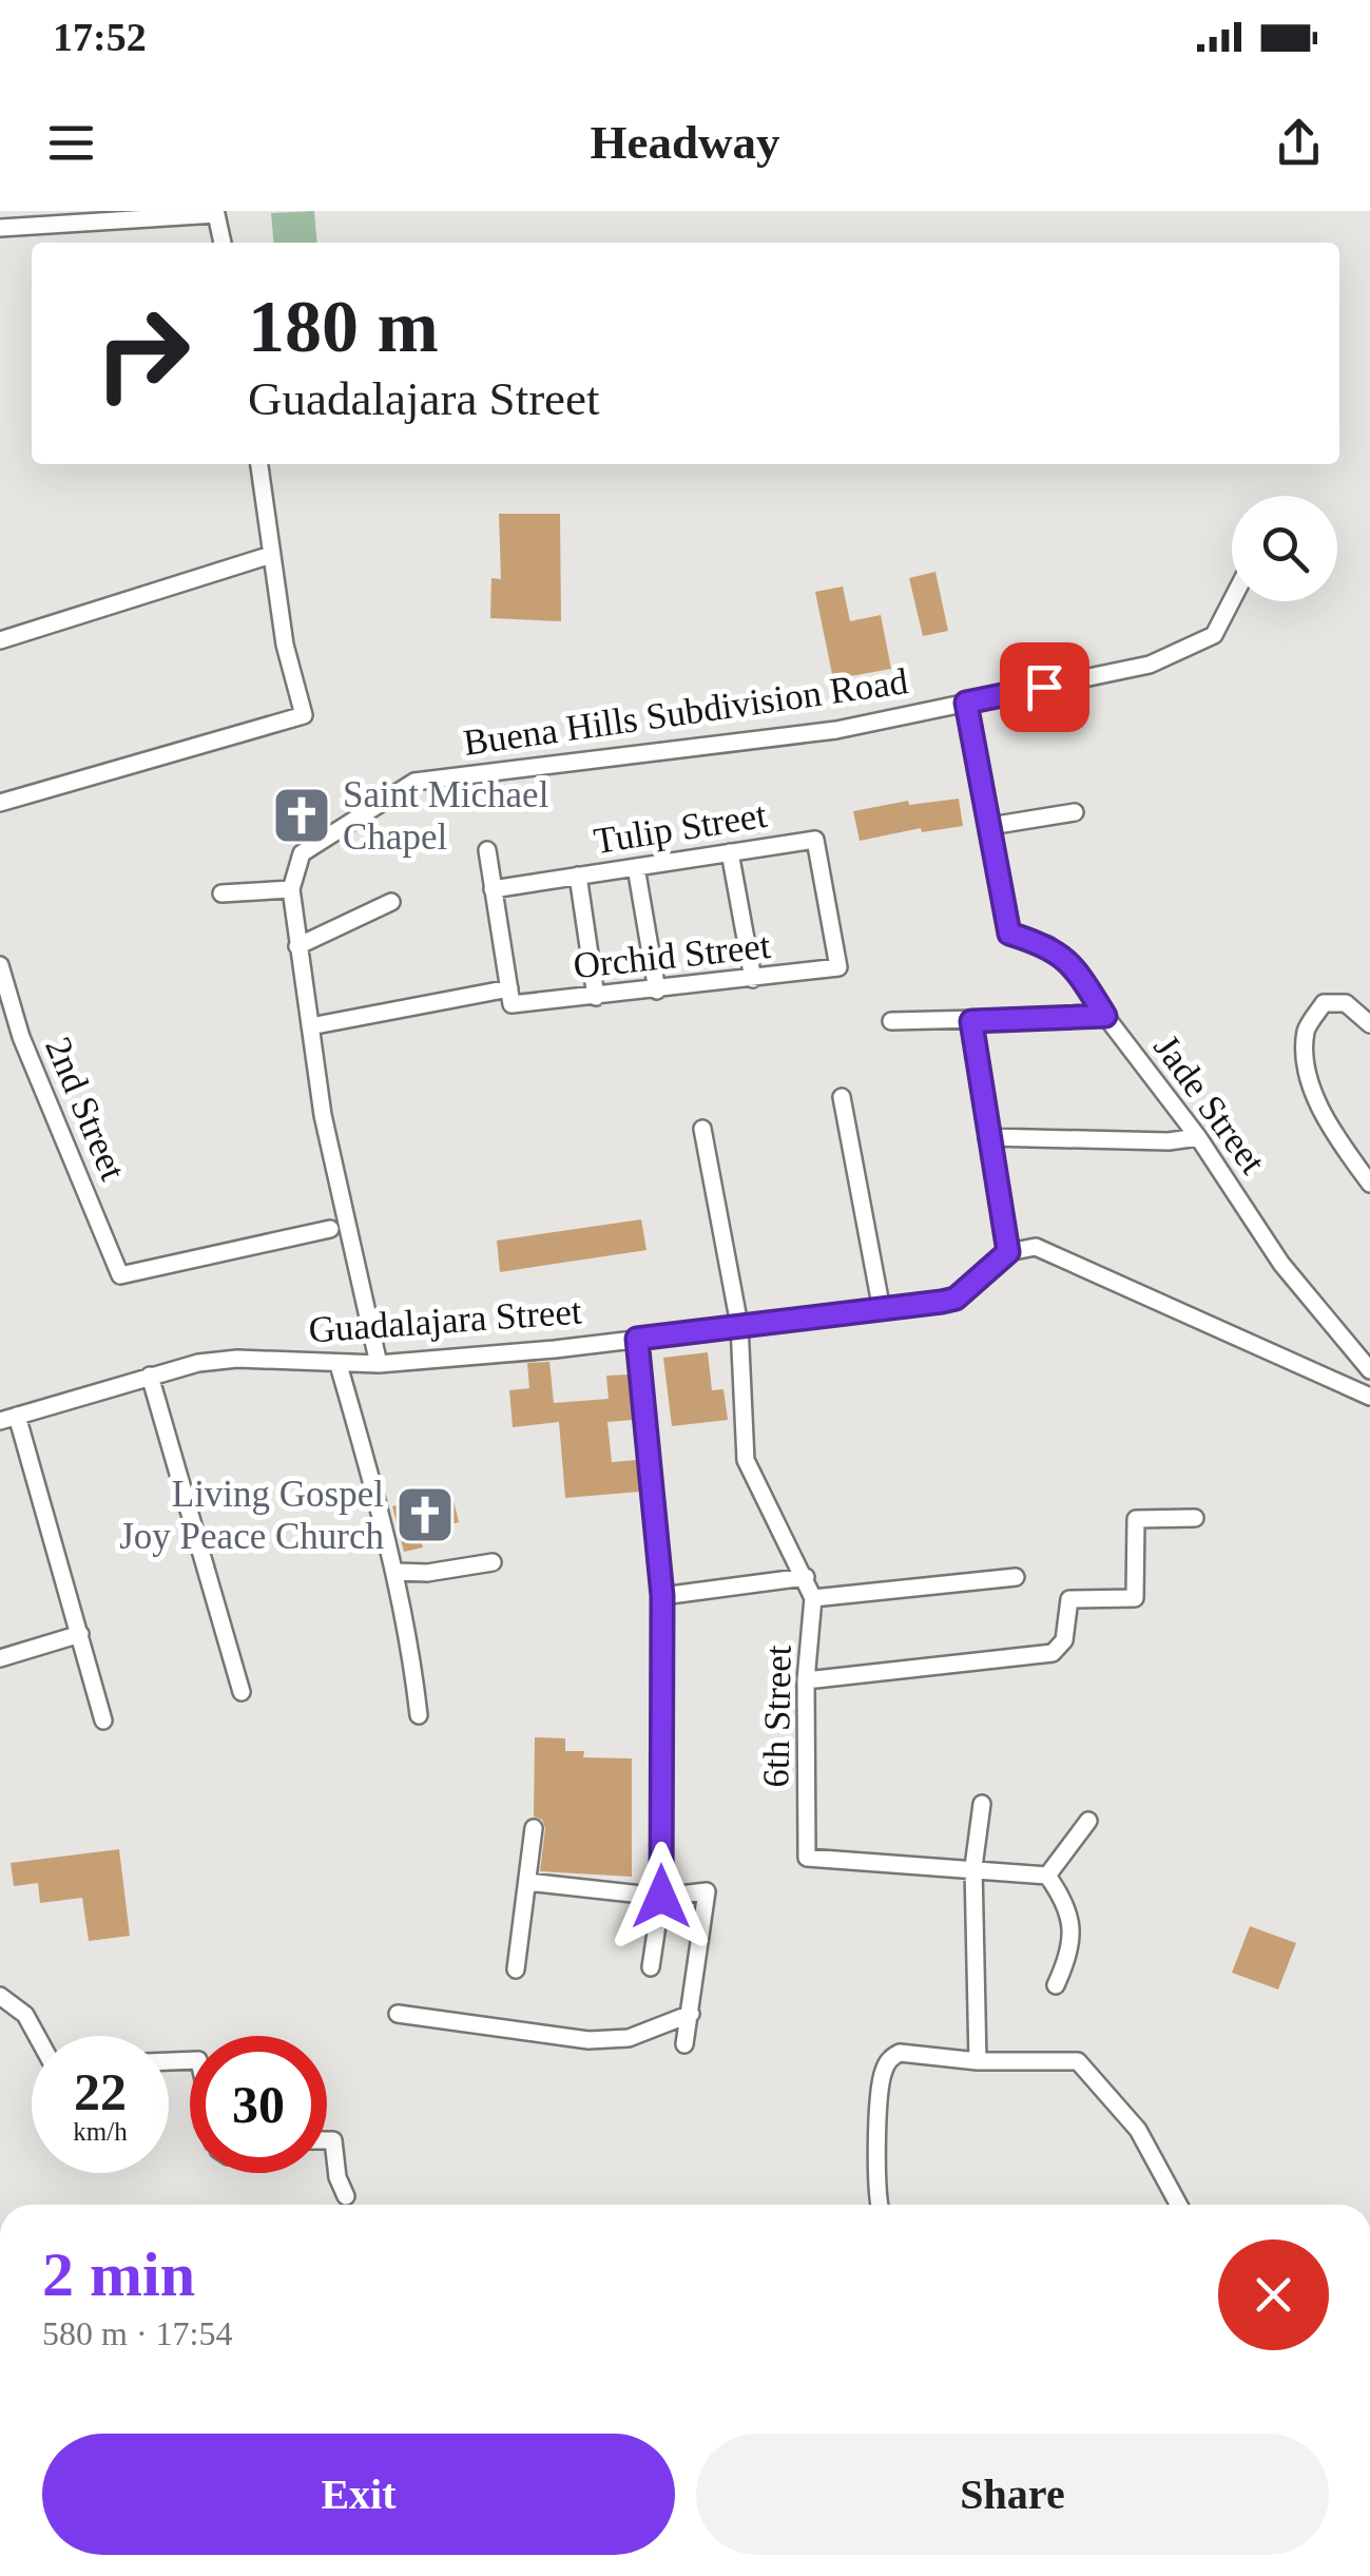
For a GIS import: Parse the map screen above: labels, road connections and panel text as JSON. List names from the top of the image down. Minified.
{"streets":{"street":["Buena Hills Subdivision Road","Tulip Street","Orchid Street","Jade Street","2nd Street","Guadalajara Street","6th Street"]},"crossings":[["Buena Hills Subdivision Road","Jade Street"],["Tulip Street","Orchid Street"],["Guadalajara Street","6th Street"]],"places":{"church":["Saint Michael Chapel","Living Gospel Joy Peace Church"]},"page":{"status":"17:52","header":"Headway","turn":["180 m","Guadalajara Street"],"speed":"22 km/h","limit":"30","heading":["2 min","580 m · 17:54"],"buttons":["Exit","Share"]}}
